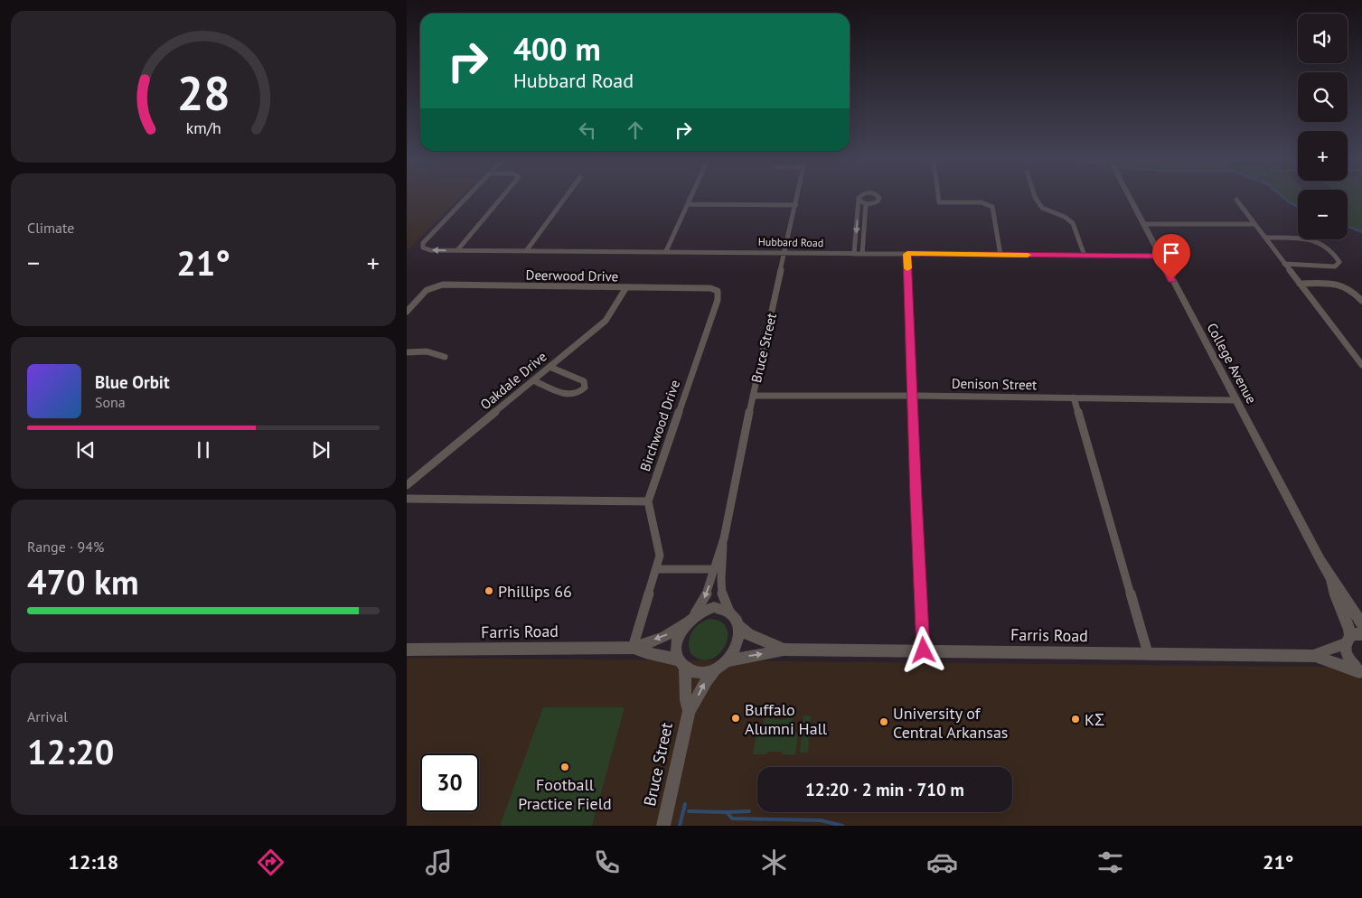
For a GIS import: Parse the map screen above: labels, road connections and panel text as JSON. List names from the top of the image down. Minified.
{"streets":{"street":["Hubbard Road","Deerwood Drive","Bruce Street","College Avenue","Oakdale Drive","Denison Street","Birchwood Drive","Farris Road"]},"crossings":[["Hubbard Road","Bruce Street"],["Hubbard Road","College Avenue"],["Deerwood Drive","Oakdale Drive"],["Deerwood Drive","Birchwood Drive"],["Bruce Street","Denison Street"],["Bruce Street","Farris Road"],["College Avenue","Denison Street"],["College Avenue","Farris Road"]],"places":["Phillips 66","Buffalo Alumni Hall","KΣ","University of Central Arkansas","Football Practice Field"],"page":{"map_buttons":["+","−"],"turn":["400 m","Hubbard Road"],"tile":["Climate",["Range · 94%","470 km"],["Arrival","12:20"]],"heat":["−","21°","+"],"song":["Blue Orbit","Sona"],"limit":"30","trip":"12:20 · 2 min · 710 m","tabs":["12:18","21°"],"gauge":["28","km/h"]}}
